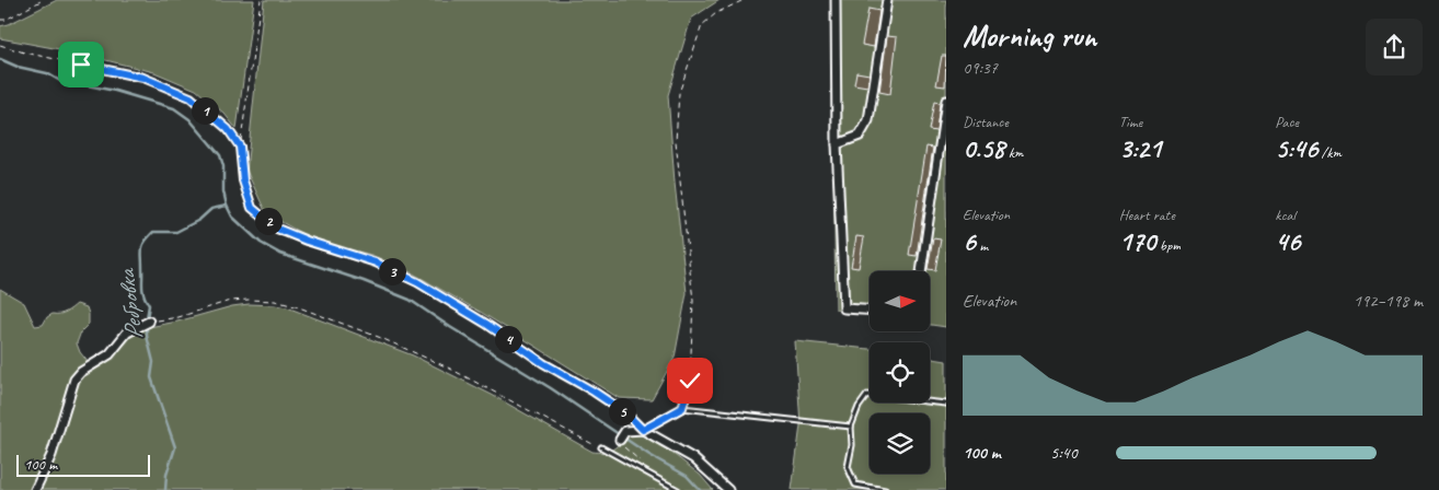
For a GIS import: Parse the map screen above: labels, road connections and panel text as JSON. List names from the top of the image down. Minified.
{"water":["Ребровка"],"scale_bar":"100 m","north":"right","page":{"heading":["Morning run","09:37"],"stats":[["Distance","0.58 km"],["Time","3:21"],["Pace","5:46 /km"],["Elevation","6 m"],["Heart rate","170 bpm"],["kcal","46"]],"pins":["1","2","3","4","5"],"chart":["Elevation","192–198 m"],"list":[{"name":"100 m","note":"5:40"}],"scale":"100 m"}}
